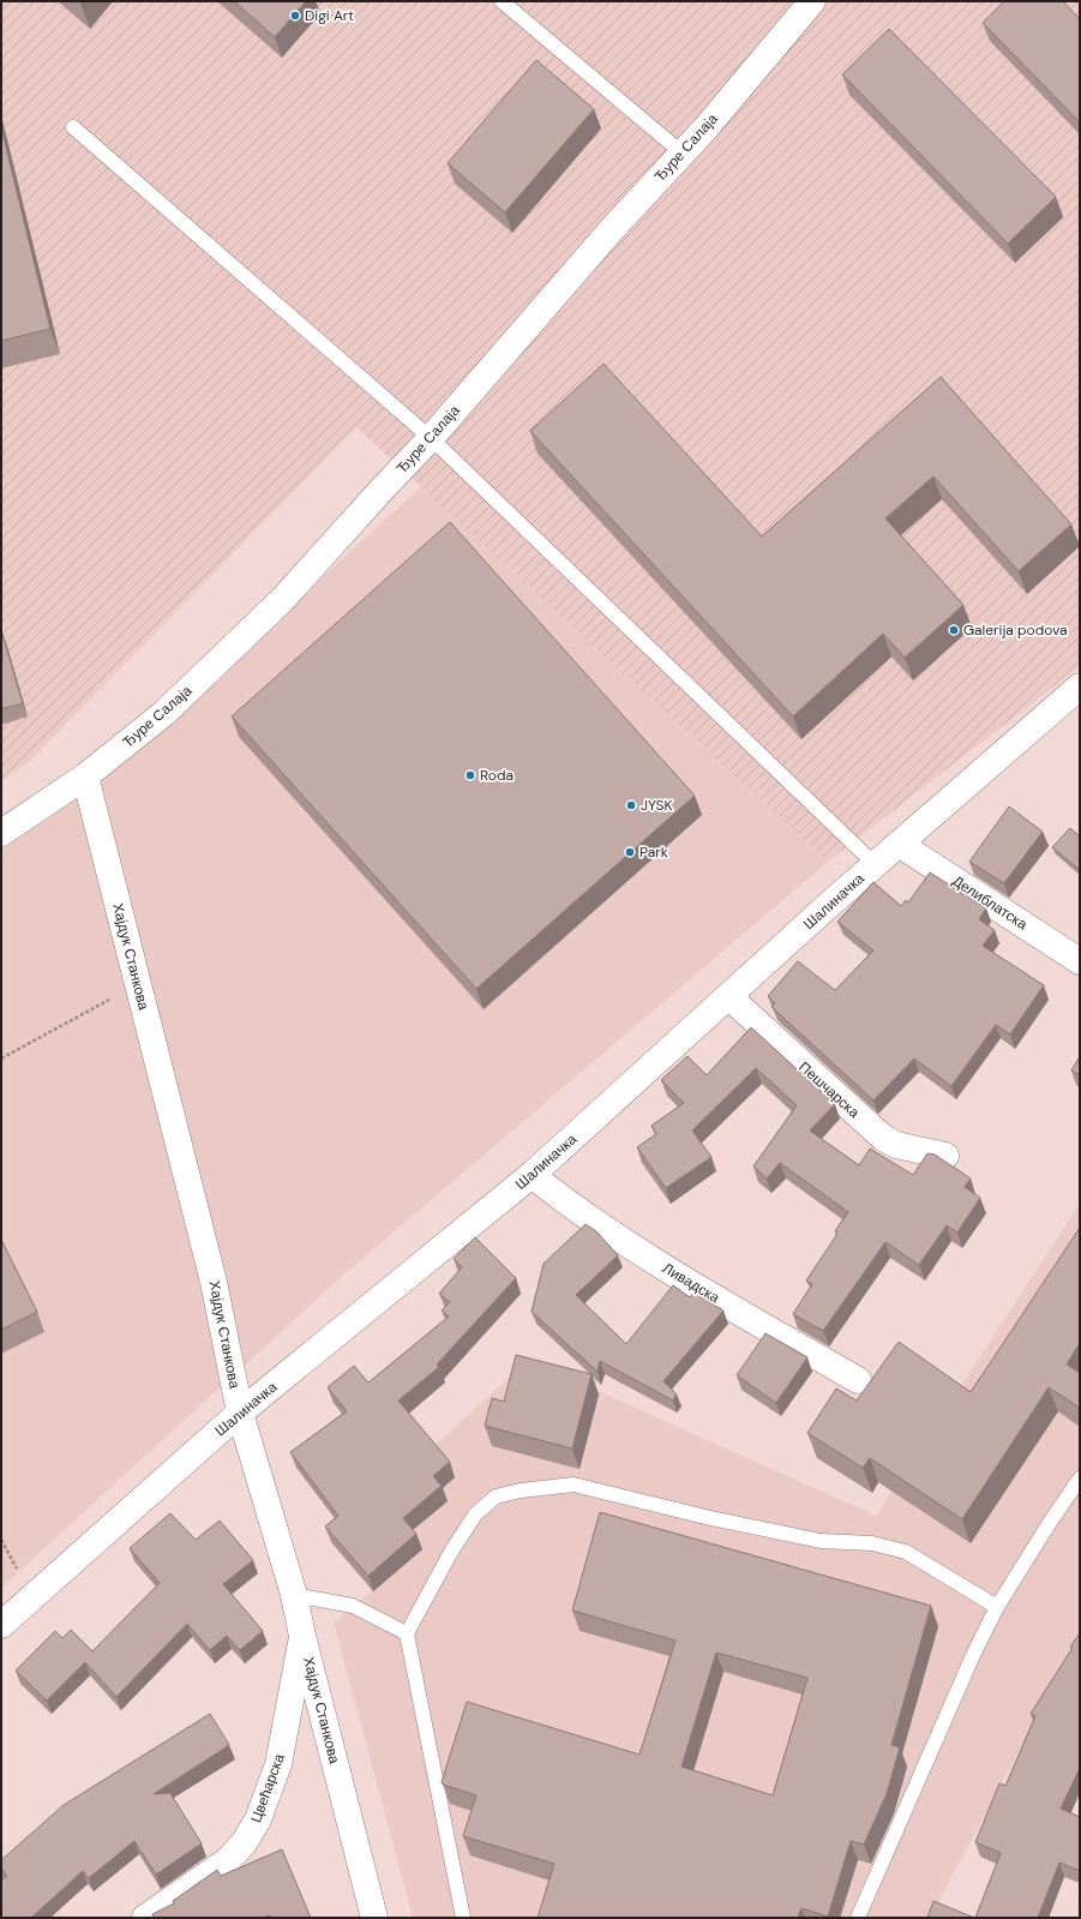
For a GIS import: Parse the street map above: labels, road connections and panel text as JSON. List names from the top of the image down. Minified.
{"streets":{"street":["Ђуре Салаја","Шалиначка","Делиблатска","Хајдук Станкова","Пешчарска","Ливадска","Цвећарска"]},"crossings":[["Ђуре Салаја","Хајдук Станкова"],["Шалиначка","Делиблатска"],["Шалиначка","Хајдук Станкова"],["Шалиначка","Пешчарска"],["Шалиначка","Ливадска"],["Хајдук Станкова","Цвећарска"]],"places":["Digi Art","Galerija podova","Roda","JYSK","Park"]}
